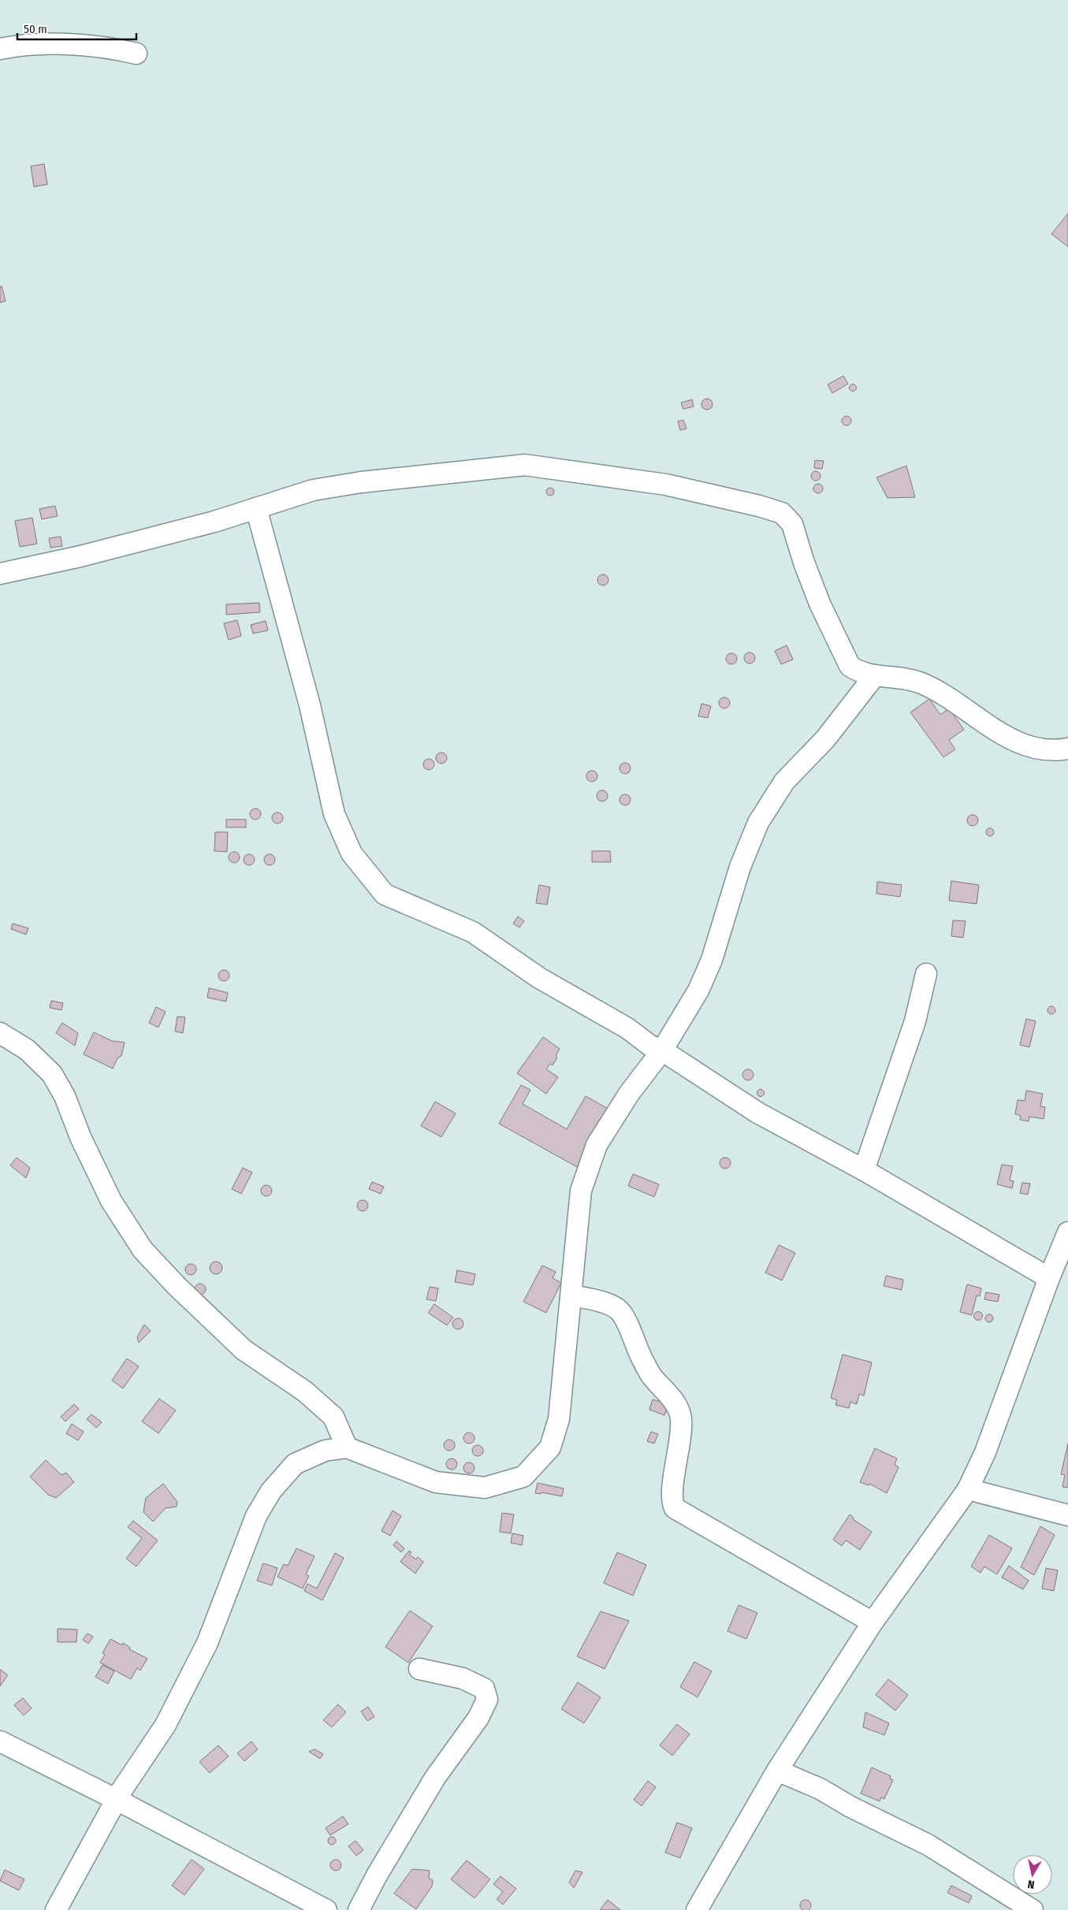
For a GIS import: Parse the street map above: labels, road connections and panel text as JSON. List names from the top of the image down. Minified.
{"scale_bar":"50 m","north":"bottom"}
